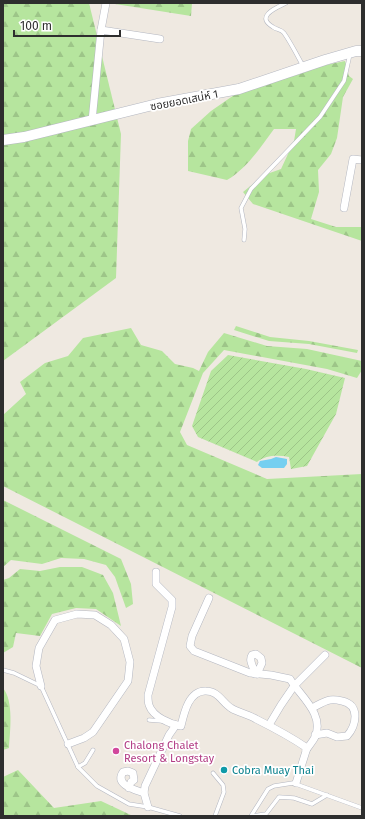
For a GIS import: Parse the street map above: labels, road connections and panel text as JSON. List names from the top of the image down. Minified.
{"streets":{"street":["ซอยยอดเสน่ห์ 1"]},"places":["Chalong Chalet Resort & Longstay","Cobra Muay Thai"],"scale_bar":"100 m"}
